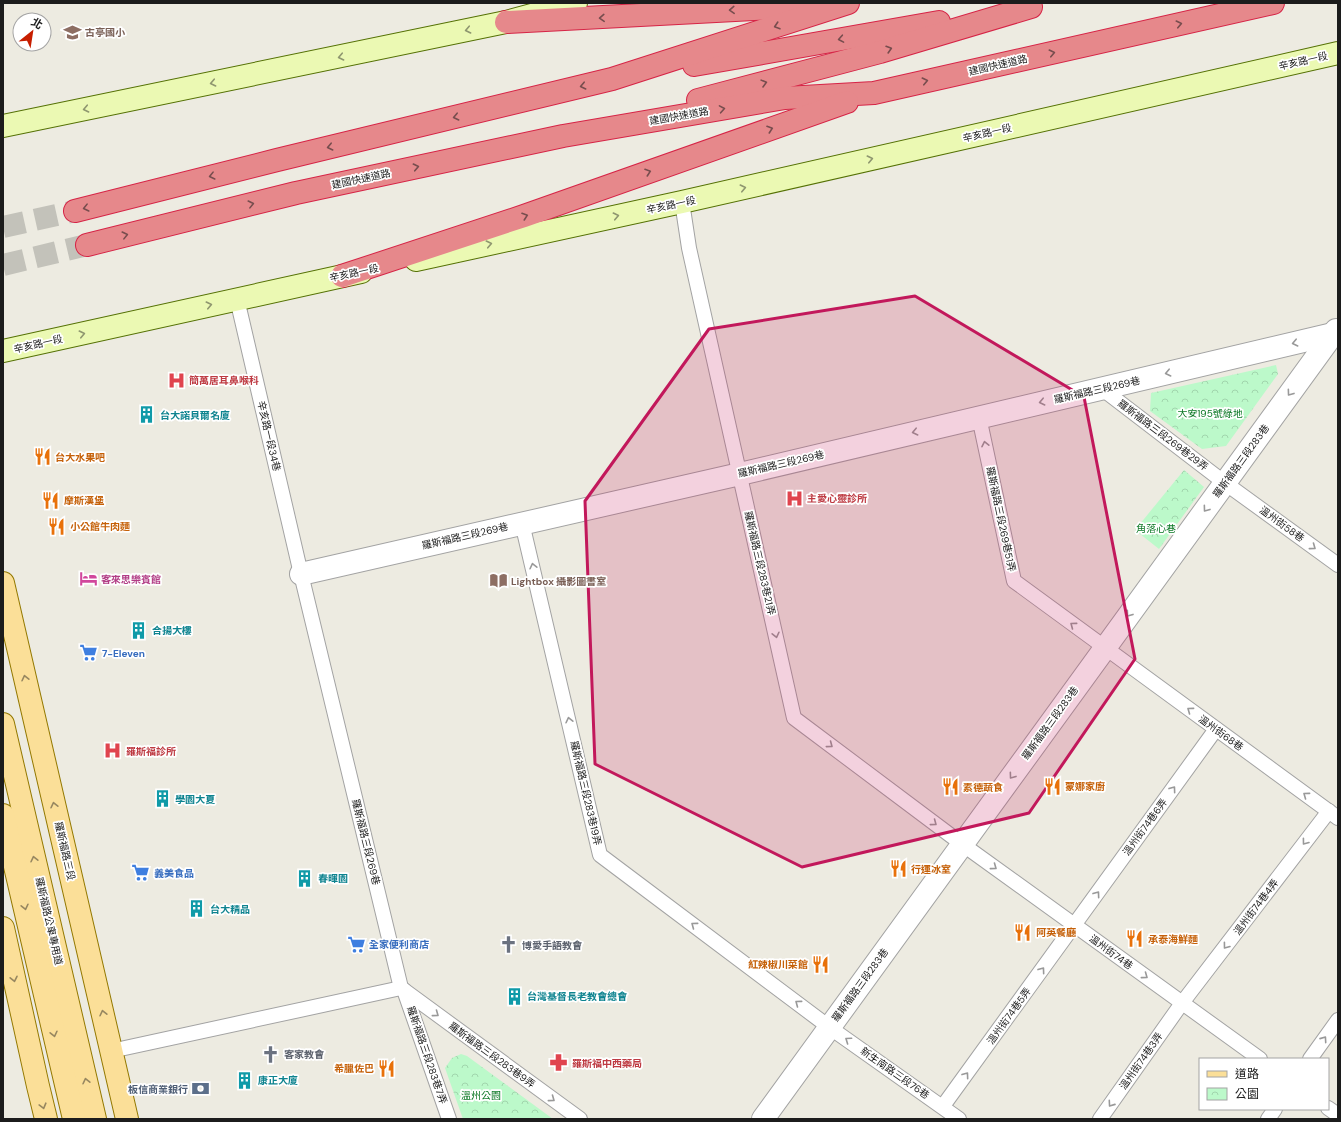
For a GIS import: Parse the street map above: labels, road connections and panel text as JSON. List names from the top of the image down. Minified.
{"streets":{"highway":["建國快速道路"],"main road":["辛亥路一段","羅斯福路三段","羅斯福路公車專用道"],"street":["羅斯福路三段269巷","羅斯福路三段283巷"],"lane":["羅斯福路三段269巷29弄","辛亥路一段34巷","羅斯福路三段269巷51弄","溫州街58巷","羅斯福路三段283巷21弄","溫州街68巷","羅斯福路三段283巷19弄","溫州街74巷6弄","溫州街74巷4弄","溫州街74巷","溫州街74巷5弄","羅斯福路三段283巷7弄","羅斯福路三段283巷9弄","溫州街74巷3弄","新生南路三段76巷"]},"crossings":[["辛亥路一段","辛亥路一段34巷"],["辛亥路一段","羅斯福路三段283巷21弄"],["羅斯福路三段269巷","羅斯福路三段269巷29弄"],["羅斯福路三段269巷","辛亥路一段34巷"],["羅斯福路三段269巷","羅斯福路三段283巷"],["羅斯福路三段269巷","羅斯福路三段269巷51弄"],["羅斯福路三段269巷","羅斯福路三段283巷21弄"],["羅斯福路三段269巷","羅斯福路三段283巷19弄"],["羅斯福路三段269巷","羅斯福路三段283巷7弄"],["羅斯福路三段269巷","羅斯福路三段283巷9弄"],["羅斯福路三段269巷29弄","羅斯福路三段283巷"],["羅斯福路三段269巷29弄","溫州街58巷"],["羅斯福路三段283巷","羅斯福路三段269巷51弄"],["羅斯福路三段283巷","溫州街58巷"],["羅斯福路三段283巷","羅斯福路三段283巷21弄"],["羅斯福路三段283巷","溫州街68巷"],["羅斯福路三段283巷","羅斯福路三段283巷19弄"],["羅斯福路三段283巷","溫州街74巷"],["羅斯福路三段283巷","新生南路三段76巷"],["羅斯福路三段269巷51弄","溫州街68巷"],["羅斯福路三段283巷21弄","溫州街74巷"],["溫州街68巷","溫州街74巷6弄"],["溫州街68巷","溫州街74巷4弄"],["羅斯福路三段283巷19弄","新生南路三段76巷"],["溫州街74巷6弄","溫州街74巷"],["溫州街74巷6弄","溫州街74巷5弄"],["溫州街74巷4弄","溫州街74巷"],["溫州街74巷4弄","溫州街74巷3弄"],["溫州街74巷","溫州街74巷5弄"],["溫州街74巷","溫州街74巷3弄"],["溫州街74巷5弄","新生南路三段76巷"],["羅斯福路三段283巷7弄","羅斯福路三段283巷9弄"]],"one_way":["辛亥路一段","羅斯福路三段269巷","羅斯福路三段283巷","羅斯福路三段269巷51弄","溫州街58巷","羅斯福路三段283巷21弄","溫州街68巷","羅斯福路三段283巷19弄","溫州街74巷6弄","溫州街74巷4弄","溫州街74巷","溫州街74巷5弄","羅斯福路三段283巷9弄","溫州街74巷3弄","新生南路三段76巷"],"parks":["大安195號綠地","角落心巷","溫州公園"],"places":{"school or university":["古亭國小"],"hospital":["簡萬居耳鼻喉科","主愛心靈診所","羅斯福診所"],"building":["台大諾貝爾名廈","合揚大樓","學園大夏","春暉園","台大精品","台灣基督長老教會總會","康正大廈"],"restaurant":["台大水果吧","摩斯漢堡","小公館牛肉麵","蒙娜家廚","素德蔬食","行運冰室","阿英餐廳","承泰海鮮麵","紅辣椒川菜館","希臘佐巴"],"hotel":["客來思樂賓館"],"library":["Lightbox 攝影圖書室"],"supermarket":["7-Eleven","義美食品","全家便利商店"],"church":["博愛手語教會","客家教會"],"pharmacy":["羅斯福中西藥局"],"bank":["板信商業銀行"]},"legend":["道路","公園"],"north":"top right"}
